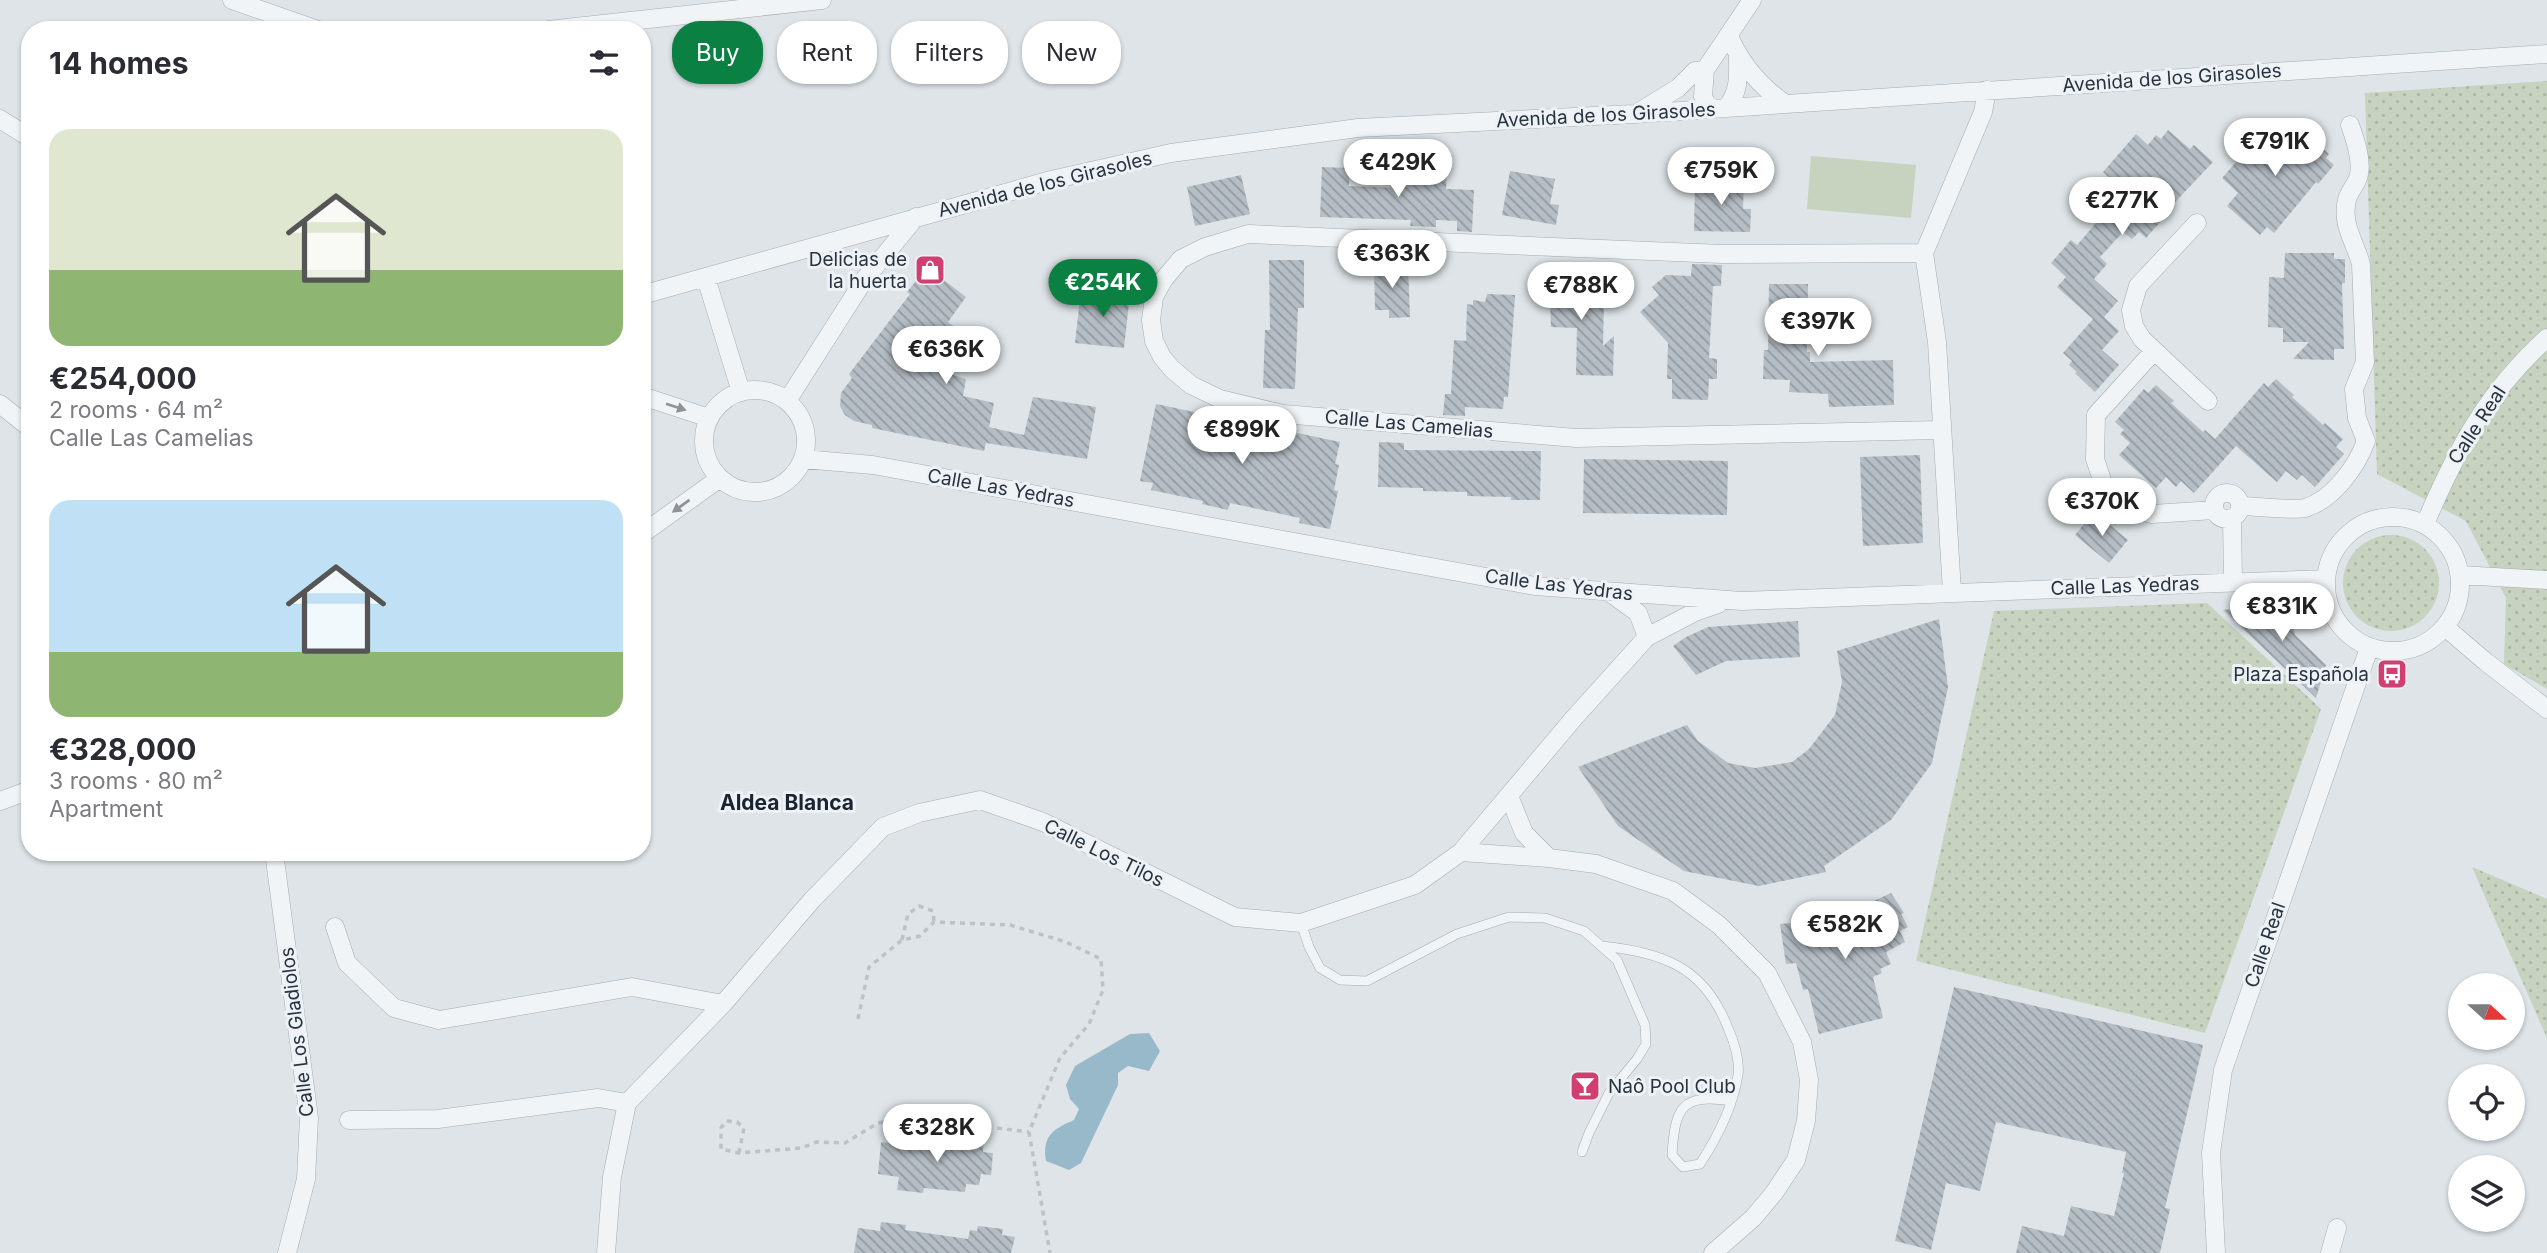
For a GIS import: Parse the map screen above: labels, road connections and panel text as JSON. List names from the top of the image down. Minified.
{"streets":{"street":["Avenida de los Girasoles","Calle Las Camelias","Calle Real","Calle Las Yedras","Calle Los Tilos","Calle Los Gladiolos"]},"crossings":[["Calle Real","Calle Las Yedras"],["Calle Las Yedras","Calle Los Tilos"]],"districts":["Aldea Blanca"],"places":{"shop":["Delicias de la huerta"],"bus stop":["Plaza Española"],"bar":["Naô Pool Club"]},"north":"right","page":{"chip":["Buy","Rent","Filters","New"],"heading":"14 homes","list":[{"name":"€254,000","note":"2 rooms · 64 m² · Calle Las Camelias"},{"name":"€328,000","note":"3 rooms · 80 m² · Apartment"}],"price":["€791K","€429K","€759K","€277K","€363K","€254K","€788K","€397K","€636K","€899K","€370K","€831K","€582K","€328K"]}}
